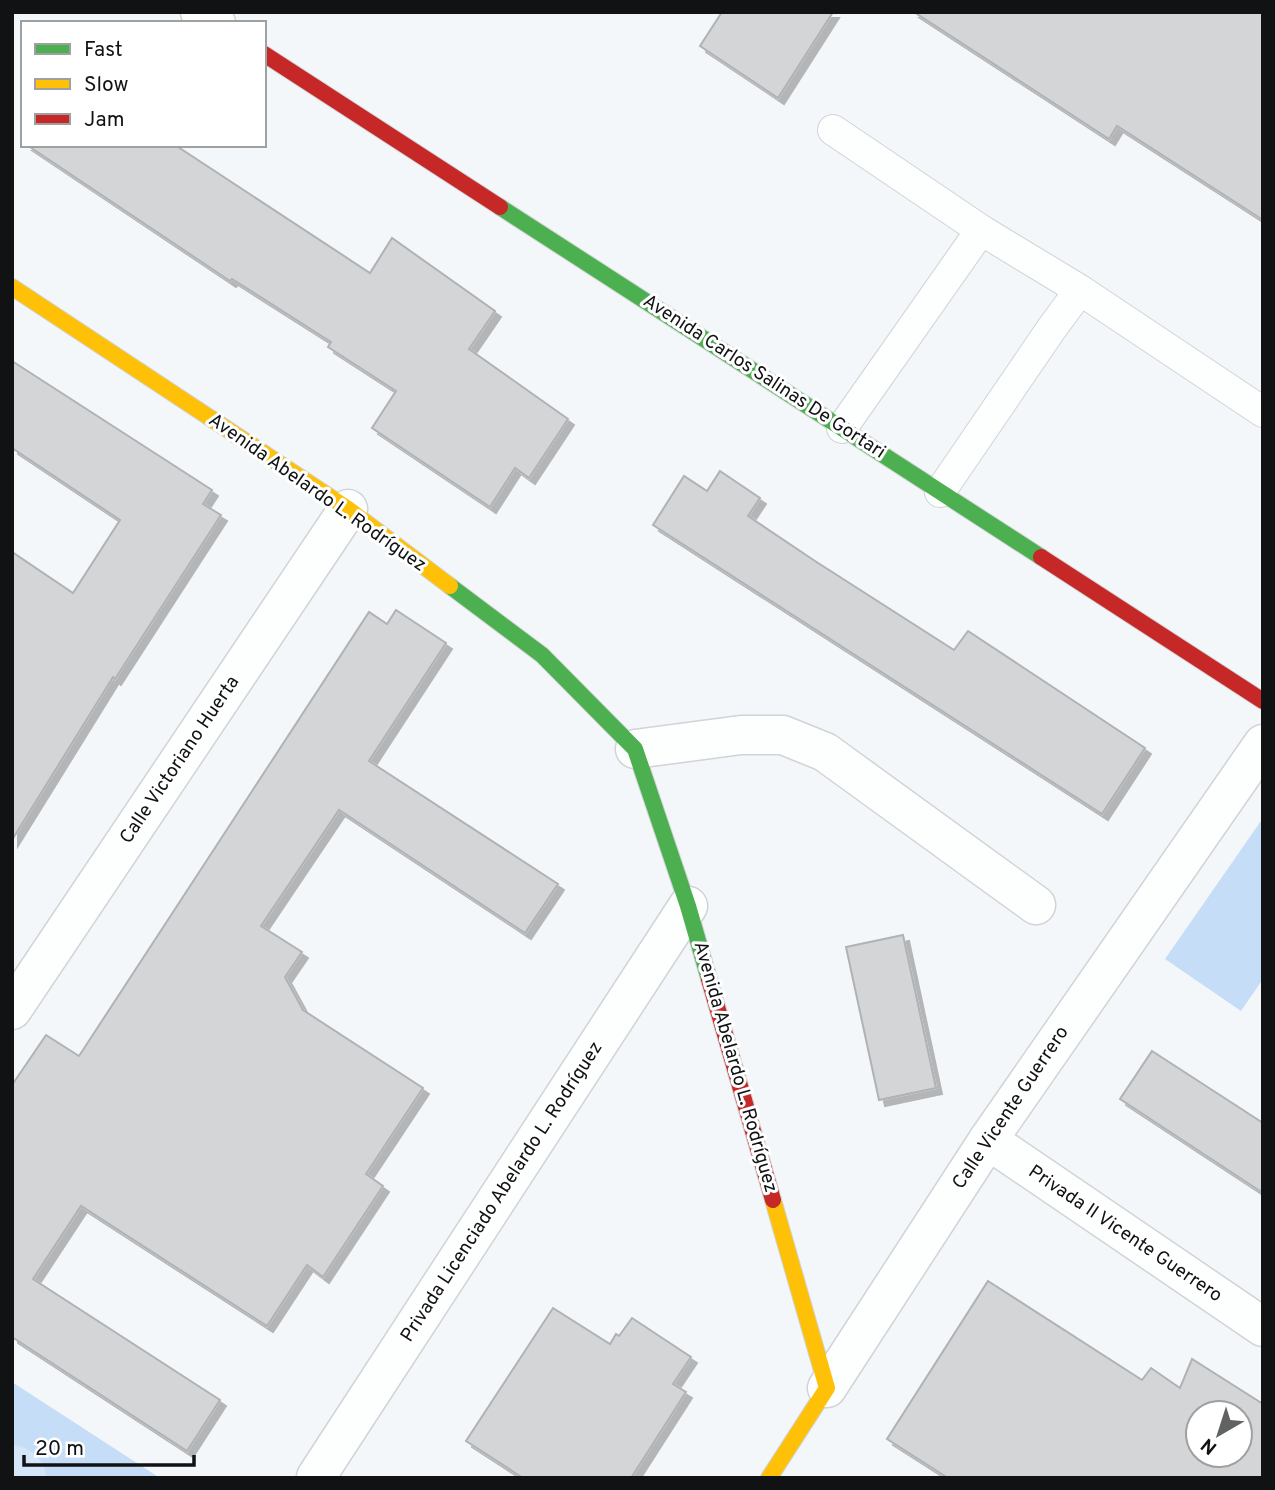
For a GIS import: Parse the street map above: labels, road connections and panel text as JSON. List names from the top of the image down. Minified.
{"streets":{"street":["Avenida Carlos Salinas De Gortari","Avenida Abelardo L. Rodríguez","Calle Victoriano Huerta","Calle Vicente Guerrero","Privada Licenciado Abelardo L. Rodríguez","Privada II Vicente Guerrero"]},"crossings":[["Avenida Abelardo L. Rodríguez","Calle Victoriano Huerta"],["Avenida Abelardo L. Rodríguez","Calle Vicente Guerrero"],["Avenida Abelardo L. Rodríguez","Privada Licenciado Abelardo L. Rodríguez"],["Calle Vicente Guerrero","Privada II Vicente Guerrero"]],"legend":["Fast","Slow","Jam"],"scale_bar":"20 m","north":"bottom left"}
